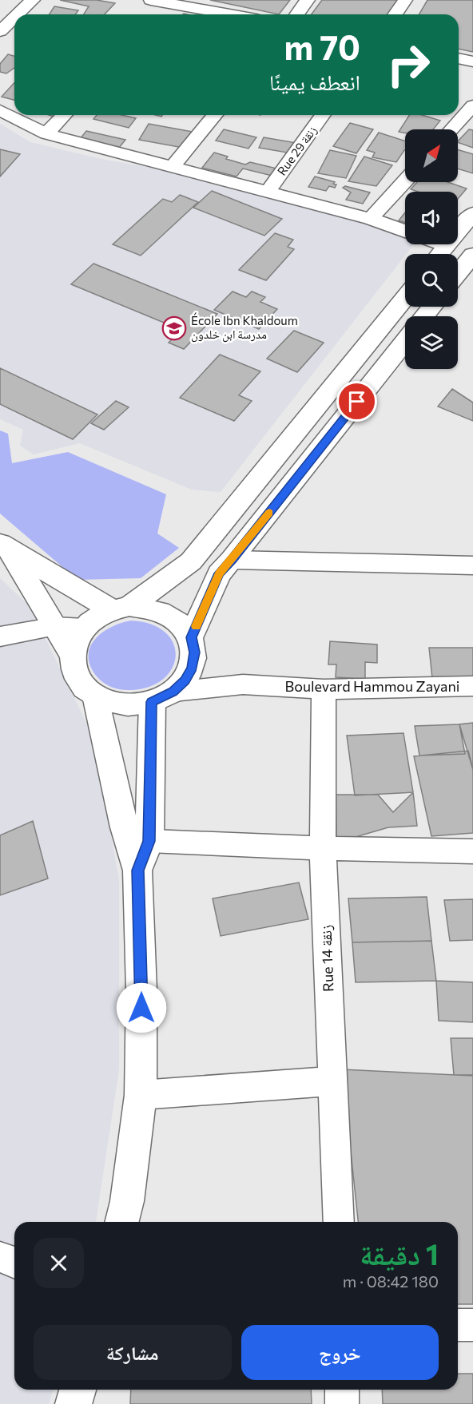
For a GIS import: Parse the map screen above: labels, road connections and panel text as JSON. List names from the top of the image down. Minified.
{"streets":{"street":["Rue 29 زنقة","Boulevard Hammou Zayani","Rue 14 زنقة"]},"crossings":[["Boulevard Hammou Zayani","Rue 14 زنقة"]],"places":{"school or university":["École Ibn Khaldoum مدرسة ابن خلدون"]},"north":"top right","page":{"turn":["70 m","انعطف يمينًا"],"heading":["1 دقيقة","180 m · 08:42"],"buttons":["خروج","مشاركة"]}}
